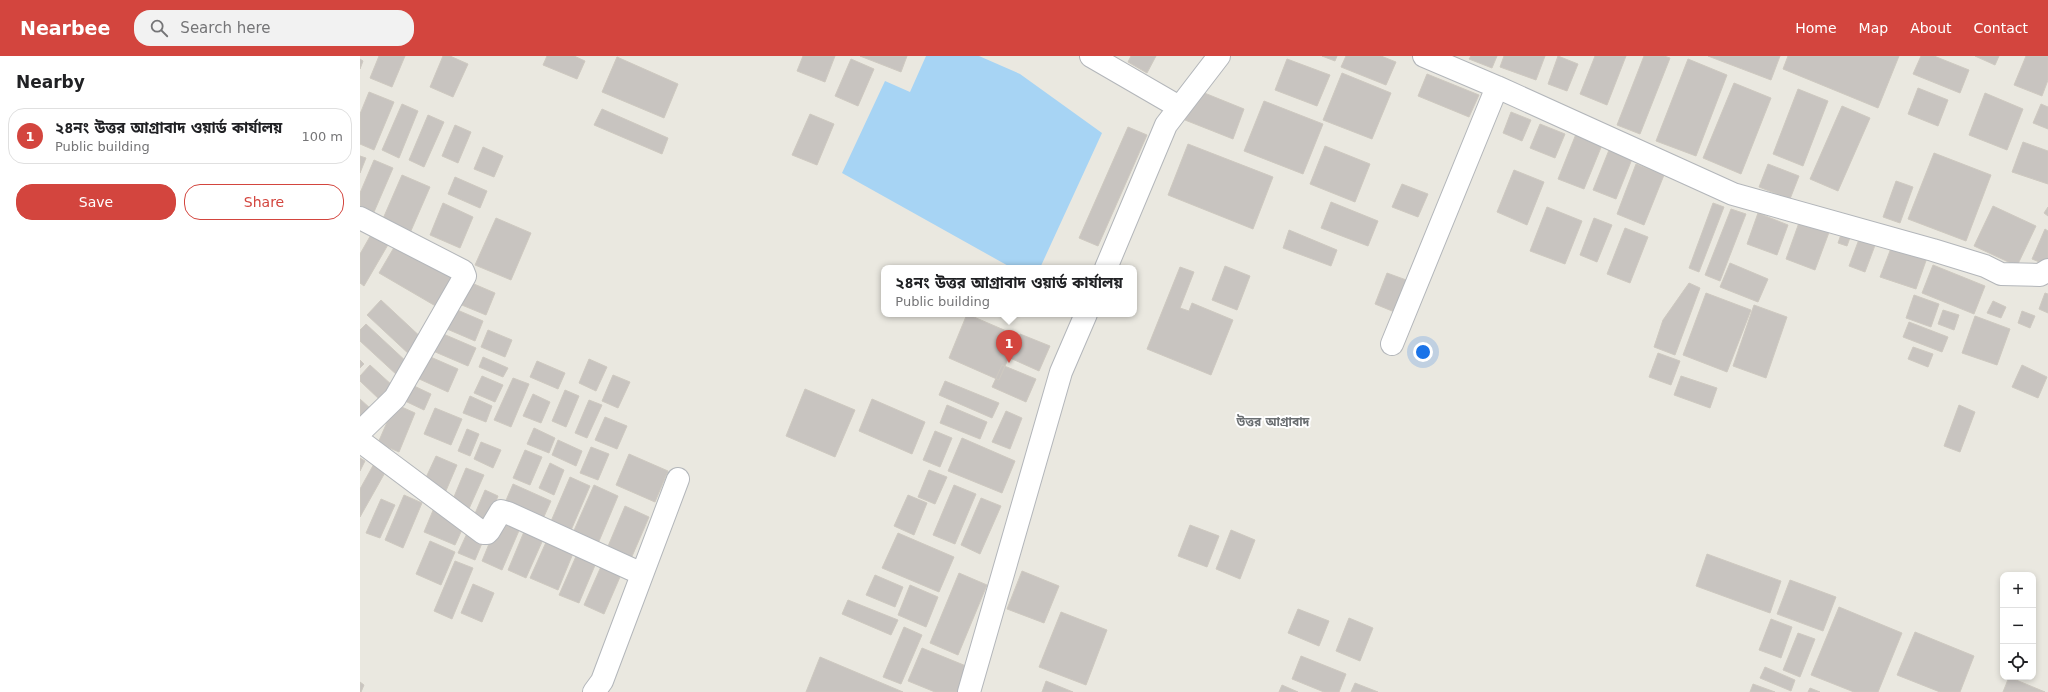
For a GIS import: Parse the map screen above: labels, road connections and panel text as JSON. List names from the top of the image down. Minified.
{"districts":["উত্তর আগ্রাবাদ"],"page":{"header":"Nearbee","search":"Search here","nav":["Home","Map","About","Contact"],"heading":"Nearby","list":[{"mark":"1","name":"২৪নং উত্তর আগ্রাবাদ ওয়ার্ড কার্যালয়","note":"Public building","value":"100 m"}],"buttons":["Save","Share"],"popup":["২৪নং উত্তর আগ্রাবাদ ওয়ার্ড কার্যালয়","Public building"],"pins":"1","map_buttons":["+","−"]}}
